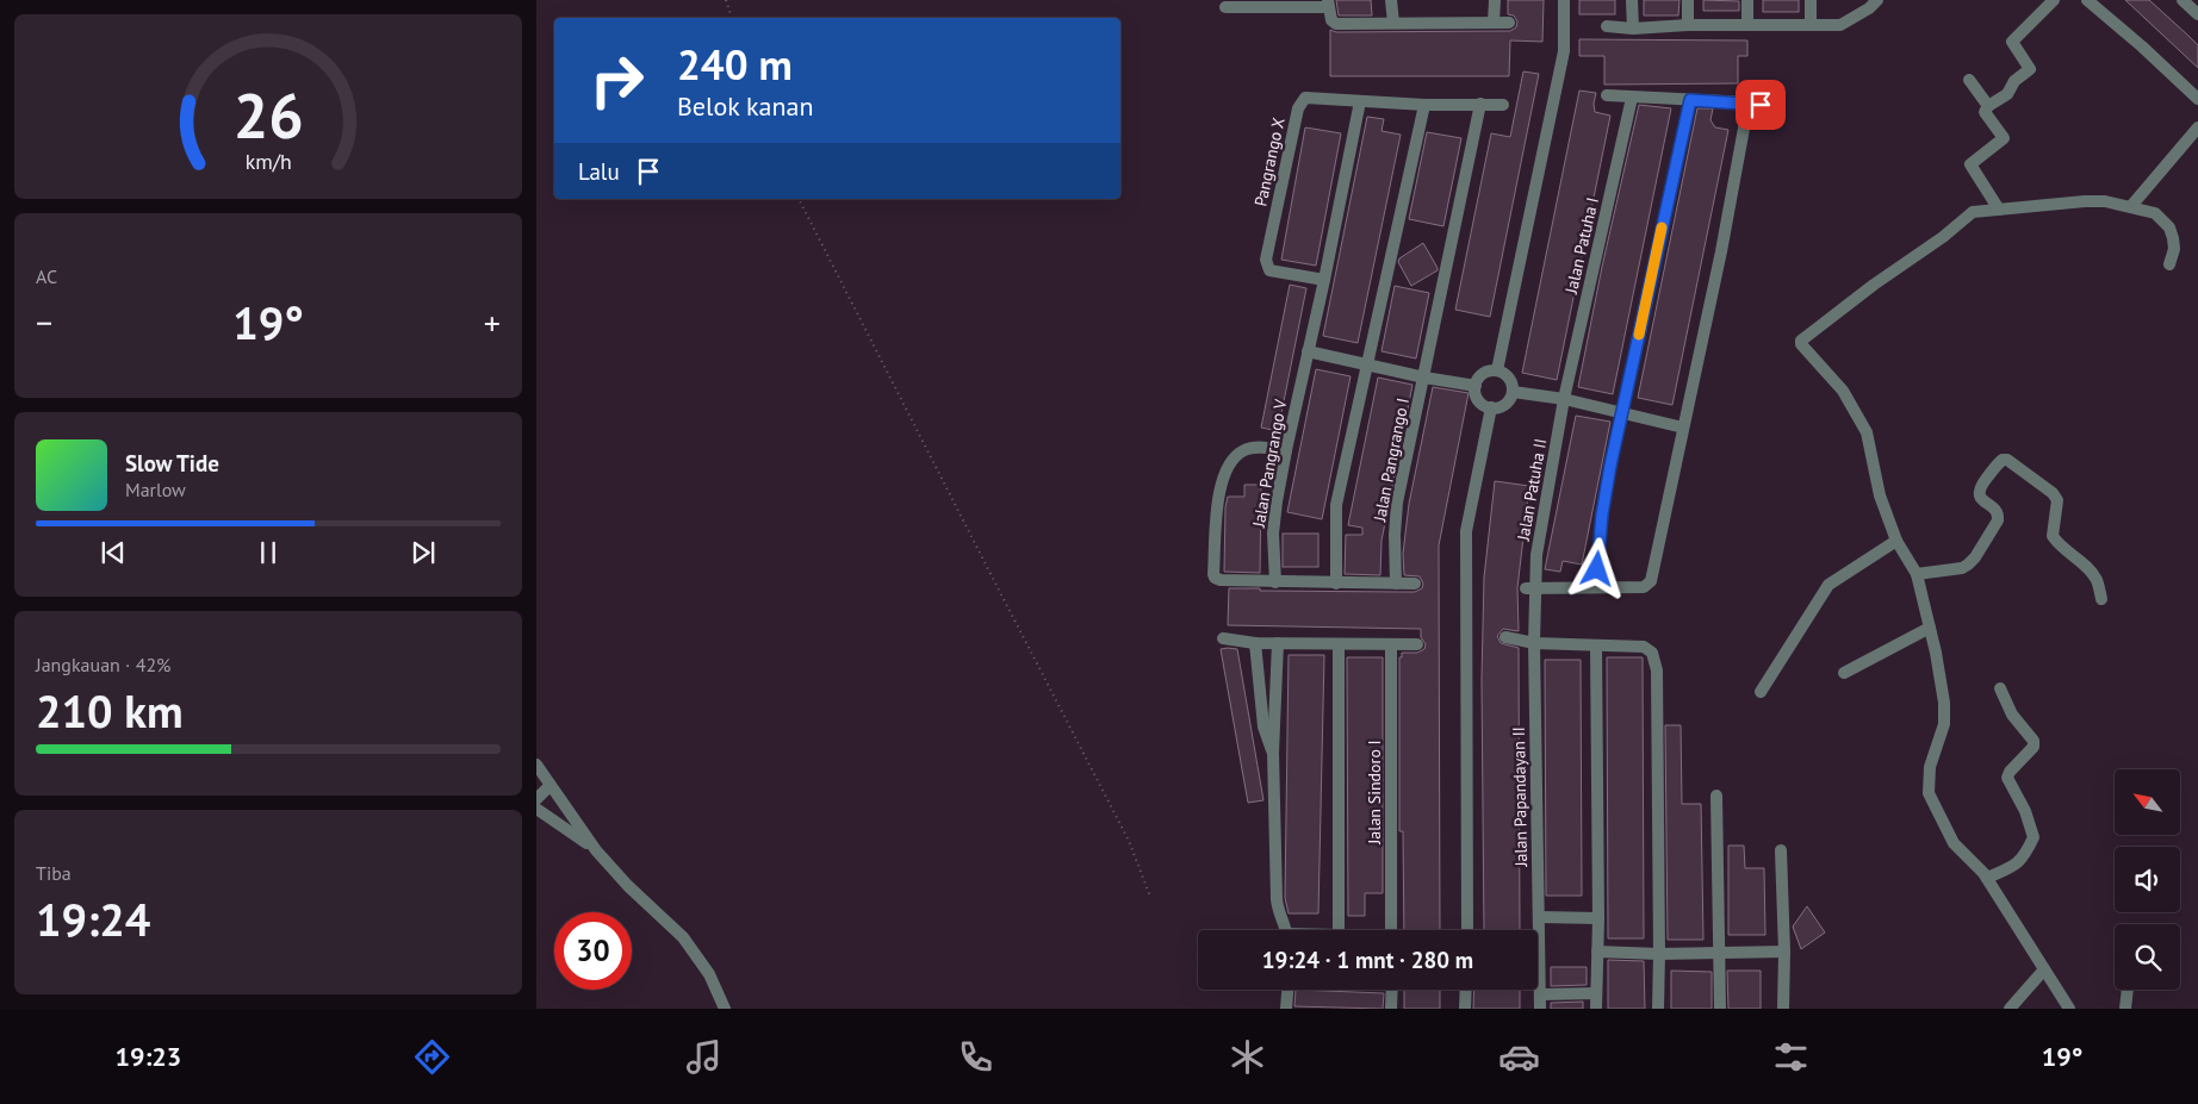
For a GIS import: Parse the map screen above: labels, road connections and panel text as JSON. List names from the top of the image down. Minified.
{"streets":{"street":["Pangrango X","Jalan Patuha I","Jalan Pangrango I","Jalan Pangrango V","Jalan Patuha II","Jalan Sindoro I","Jalan Papandayan II"]},"crossings":[["Pangrango X","Jalan Pangrango I"],["Pangrango X","Jalan Pangrango V"],["Jalan Patuha I","Jalan Patuha II"],["Jalan Patuha II","Jalan Papandayan II"]],"north":"top left","page":{"turn":["240 m","Belok kanan"],"then":"Lalu","tile":["AC",["Jangkauan · 42%","210 km"],["Tiba","19:24"]],"heat":["−","19°","+"],"song":["Slow Tide","Marlow"],"limit":"30","trip":"19:24 · 1 mnt · 280 m","tabs":["19:23","19°"],"gauge":["26","km/h"]}}
